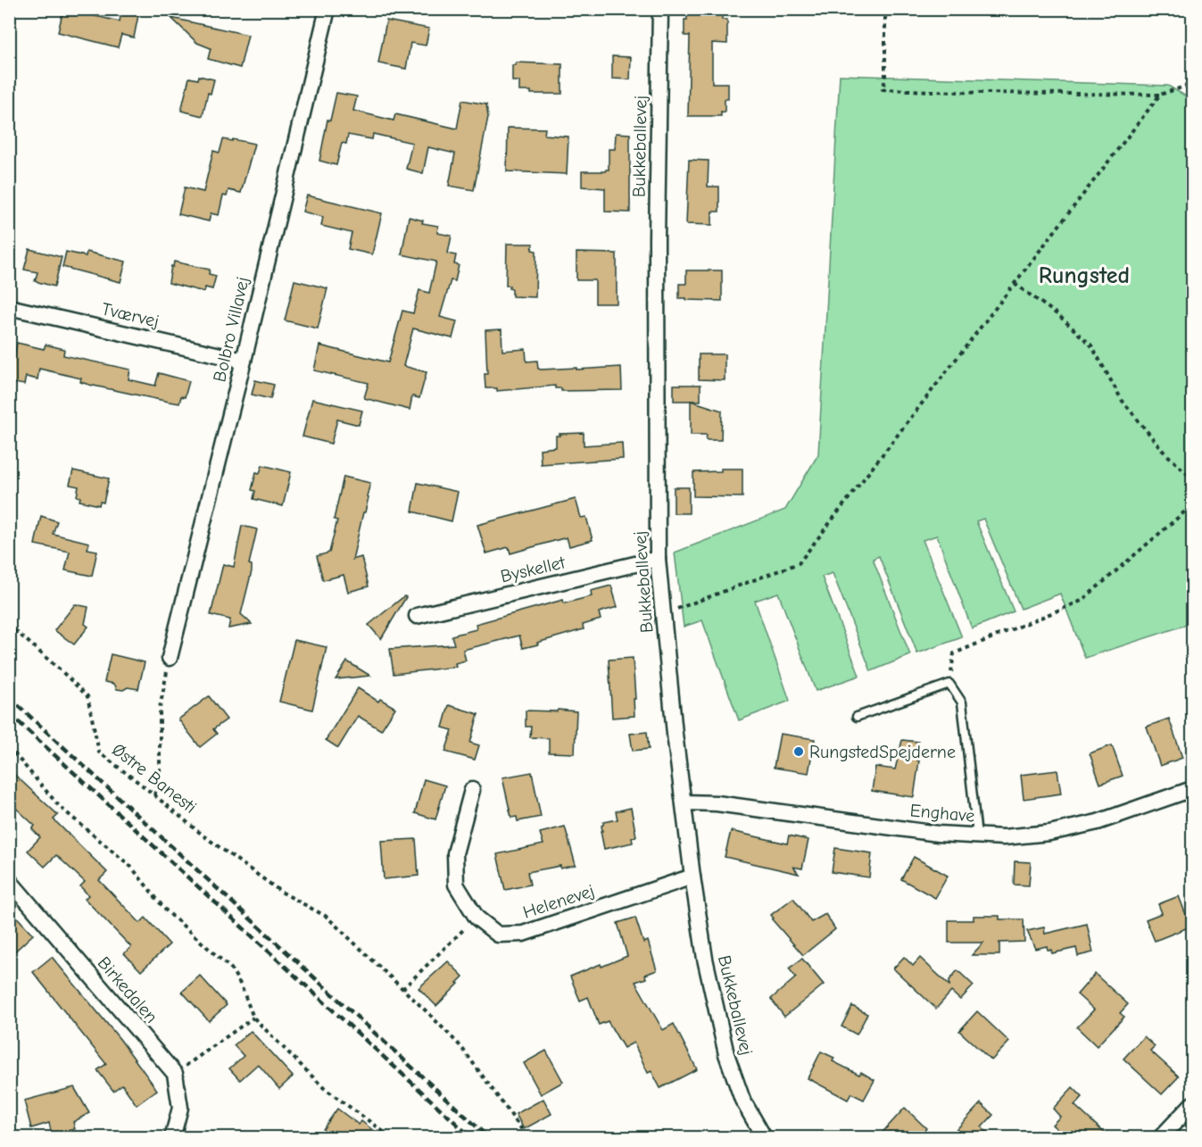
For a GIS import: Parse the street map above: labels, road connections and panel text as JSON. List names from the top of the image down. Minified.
{"streets":{"street":["Bukkeballevej","Tværvej","Bolbro Villavej","Byskellet","Enghave","Helenevej","Birkedalen"],"path":["Østre Banesti"]},"crossings":[["Bukkeballevej","Byskellet"],["Bukkeballevej","Enghave"],["Bukkeballevej","Helenevej"],["Tværvej","Bolbro Villavej"]],"districts":["Rungsted"],"places":["RungstedSpejderne"]}
